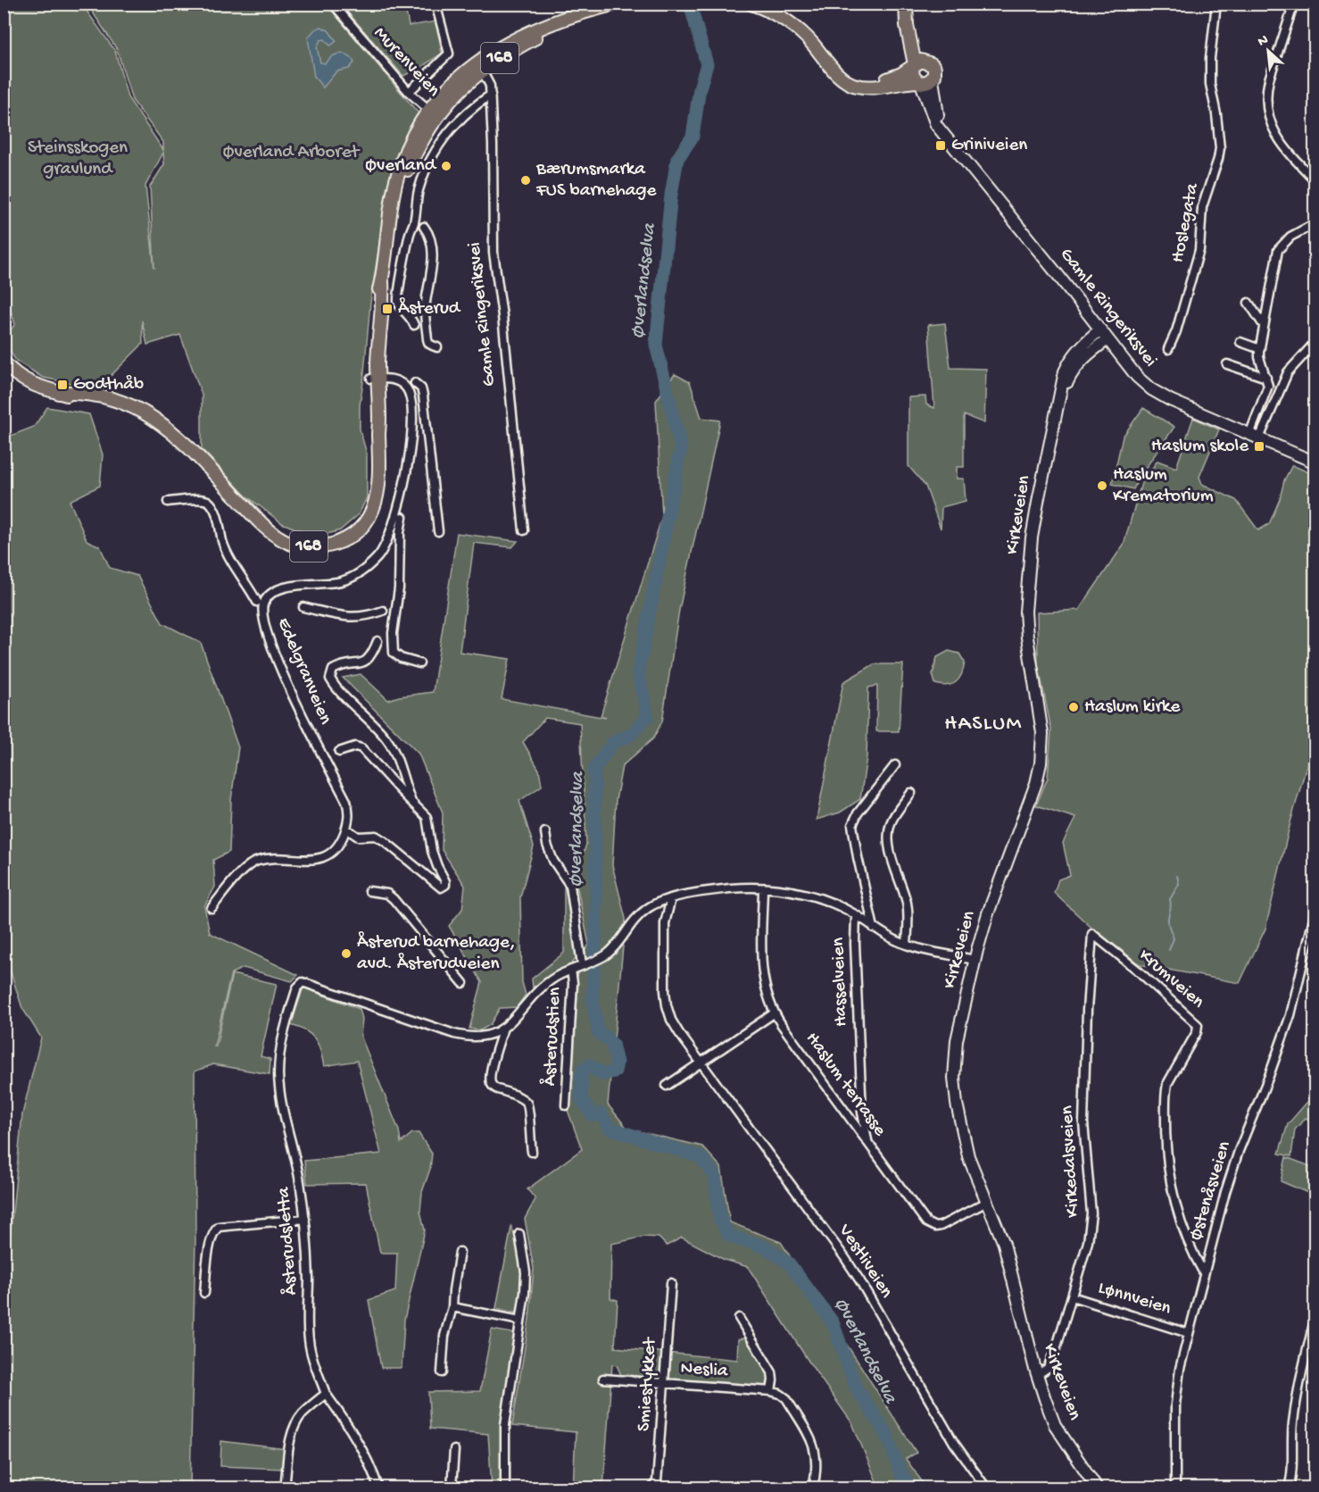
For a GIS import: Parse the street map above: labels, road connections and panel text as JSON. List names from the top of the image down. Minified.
{"streets":{"main road":["168","Gamle Ringeriksvei","Kirkeveien"],"street":["Murenveien","Hoslegata","Edelgranveien","Krumveien","Hasselveien","Åsterudstien","Haslum terrasse","Kirkedalsveien","Østenåsveien","Åsterudsletta","Vestliveien","Lønnveien","Neslia","Smiestykket"]},"crossings":[["168","Murenveien"],["168","Gamle Ringeriksvei"],["168","Edelgranveien"],["Gamle Ringeriksvei","Kirkeveien"],["Kirkeveien","Haslum terrasse"],["Kirkeveien","Kirkedalsveien"],["Krumveien","Kirkedalsveien"],["Krumveien","Østenåsveien"],["Hasselveien","Haslum terrasse"],["Kirkedalsveien","Lønnveien"],["Østenåsveien","Lønnveien"],["Neslia","Smiestykket"]],"districts":["HASLUM"],"water":["Øverlandselva"],"parks":["Steinsskogen gravlund","Øverland Arboret"],"places":{"transit":["Griniveien","Åsterud","Godthåb","Haslum skole"],"other":["Øverland","Bærumsmarka FUS barnehage","Haslum Krematorium","Haslum kirke","Åsterud barnehage, avd. Åsterudveien"]},"north":"top left"}
